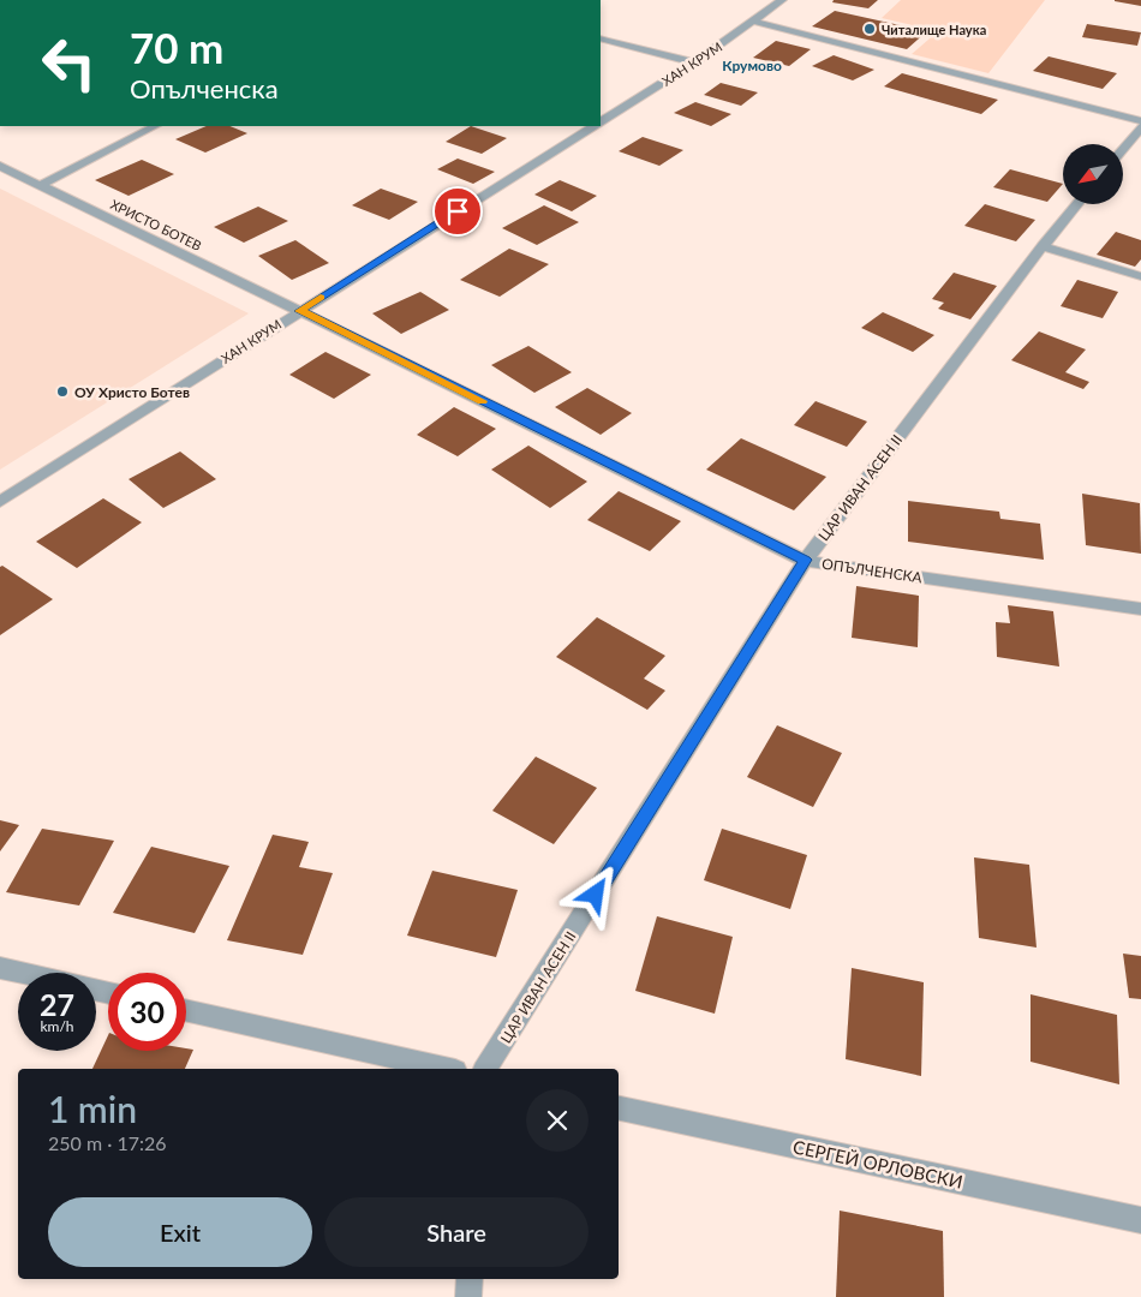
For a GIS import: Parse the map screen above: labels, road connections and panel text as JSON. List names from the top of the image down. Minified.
{"streets":{"street":["ХАН КРУМ","ХРИСТО БОТЕВ","ЦАР ИВАН АСЕН II","ОПЪЛЧЕНСКА","СЕРГЕЙ ОРЛОВСКИ"]},"crossings":[["ХАН КРУМ","ХРИСТО БОТЕВ"],["ХАН КРУМ","ОПЪЛЧЕНСКА"],["ХРИСТО БОТЕВ","ОПЪЛЧЕНСКА"],["ЦАР ИВАН АСЕН II","ОПЪЛЧЕНСКА"]],"districts":["Крумово"],"places":["Читалище Наука","ОУ Христо Ботев"],"north":"bottom left","page":{"turn":["70 m","Опълченска"],"speed":"27 km/h","limit":"30","heading":["1 min","250 m · 17:26"],"buttons":["Exit","Share"]}}
